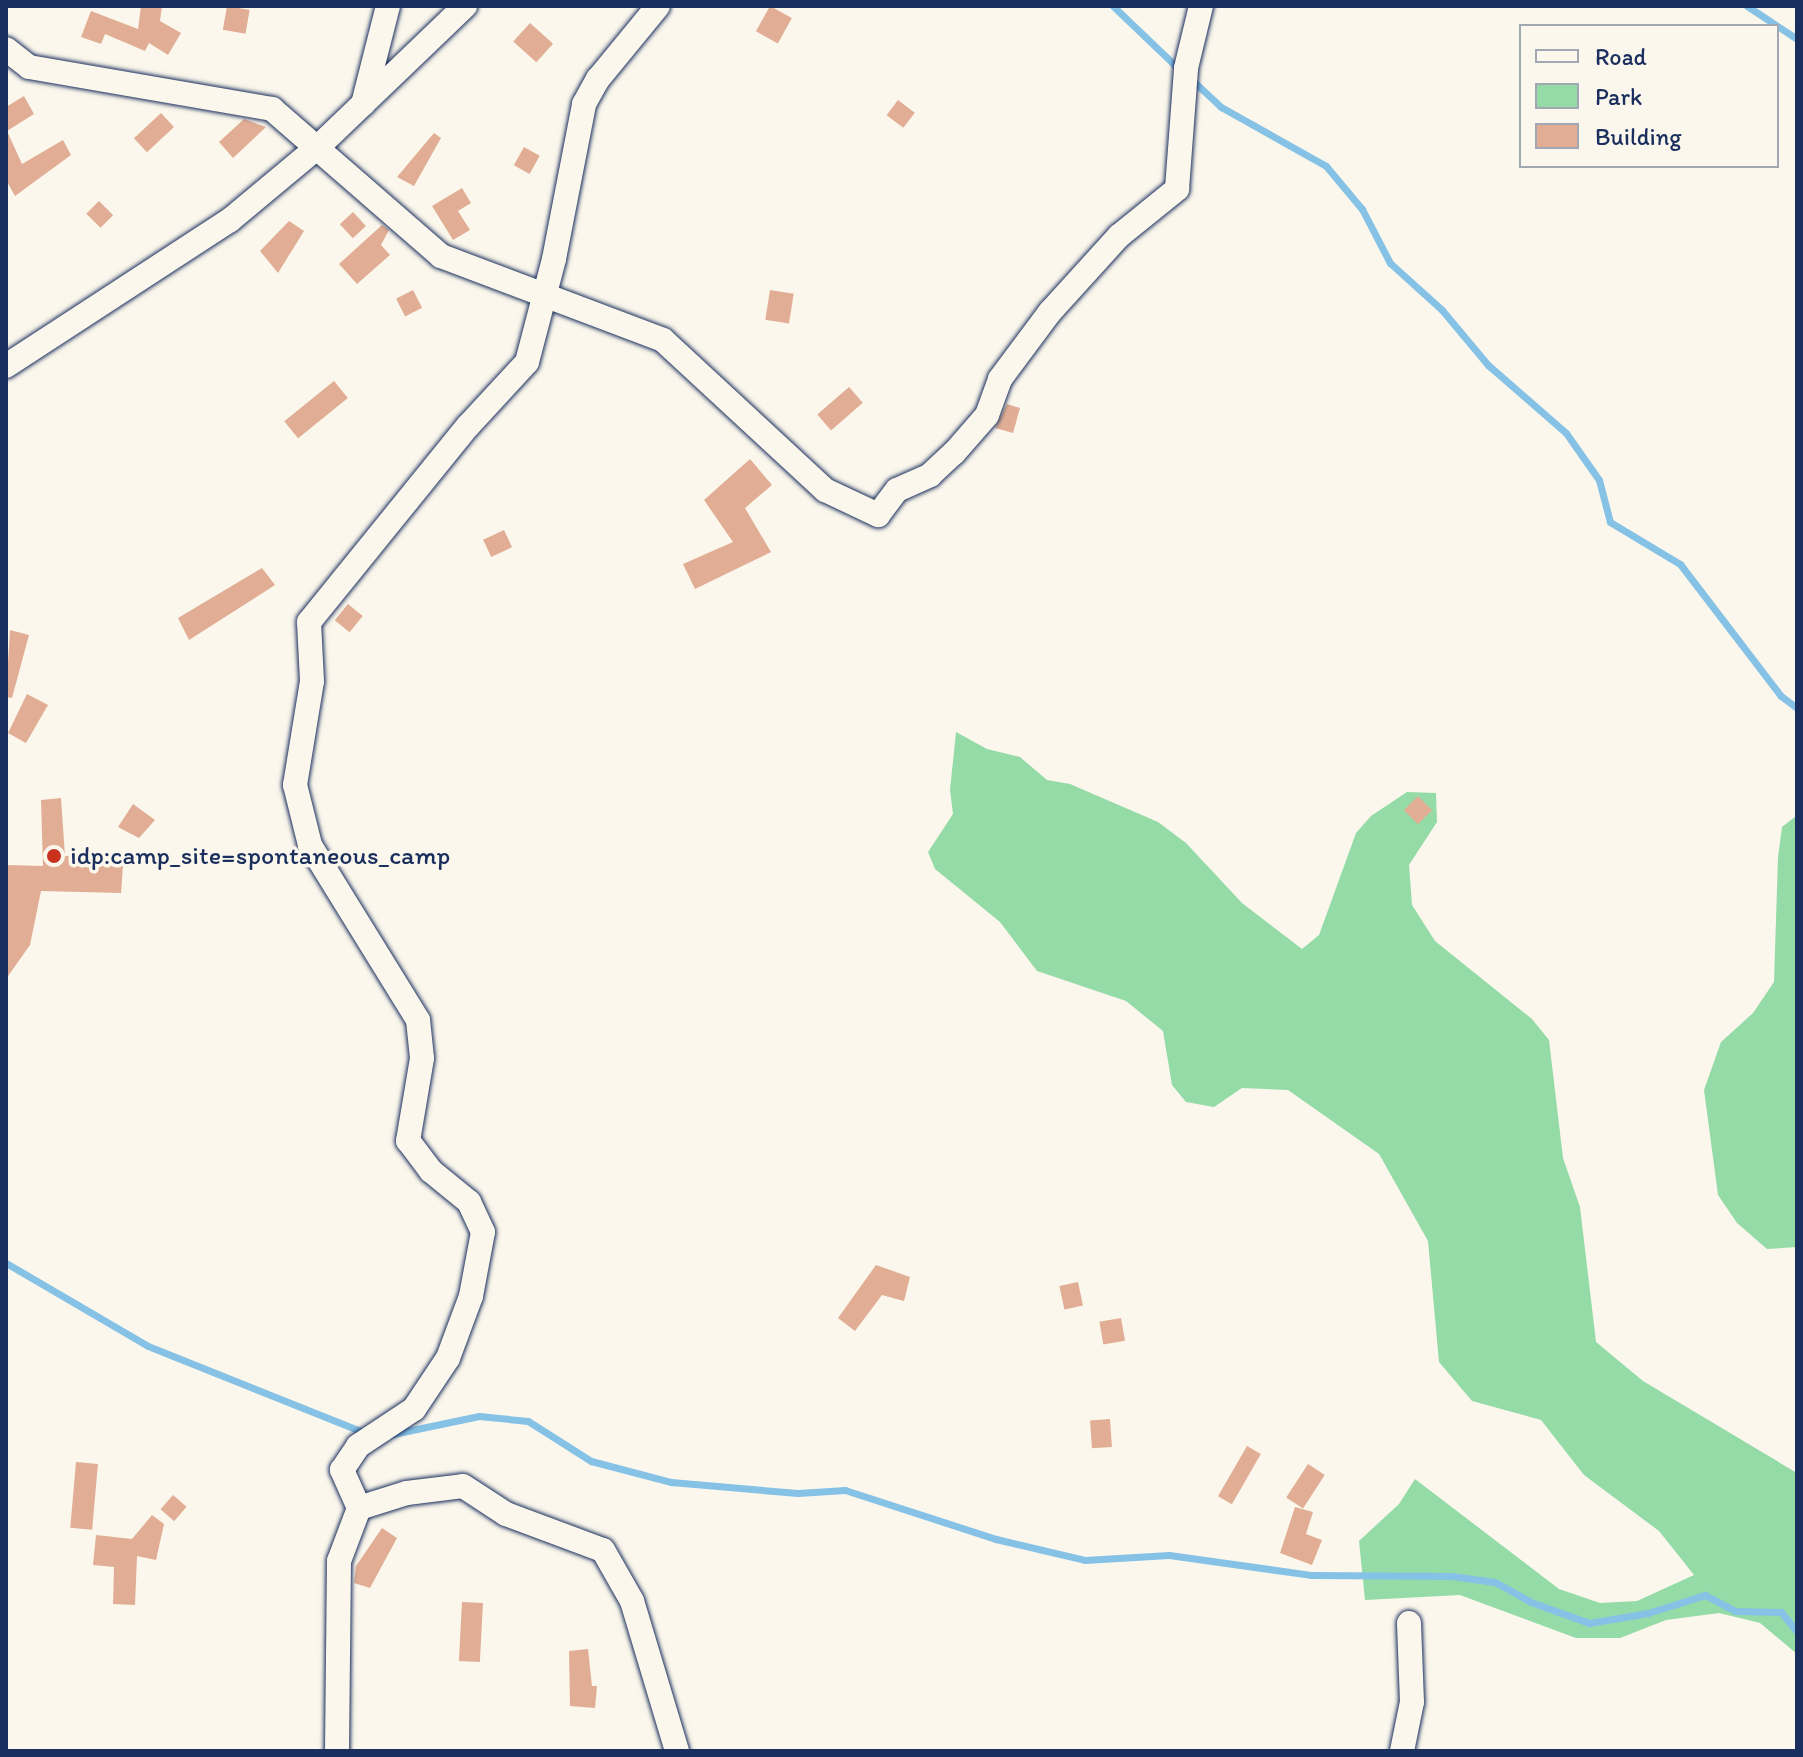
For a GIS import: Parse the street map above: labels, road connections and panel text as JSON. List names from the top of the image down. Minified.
{"places":["idp:camp_site=spontaneous_camp"],"legend":["Road","Park","Building"]}
